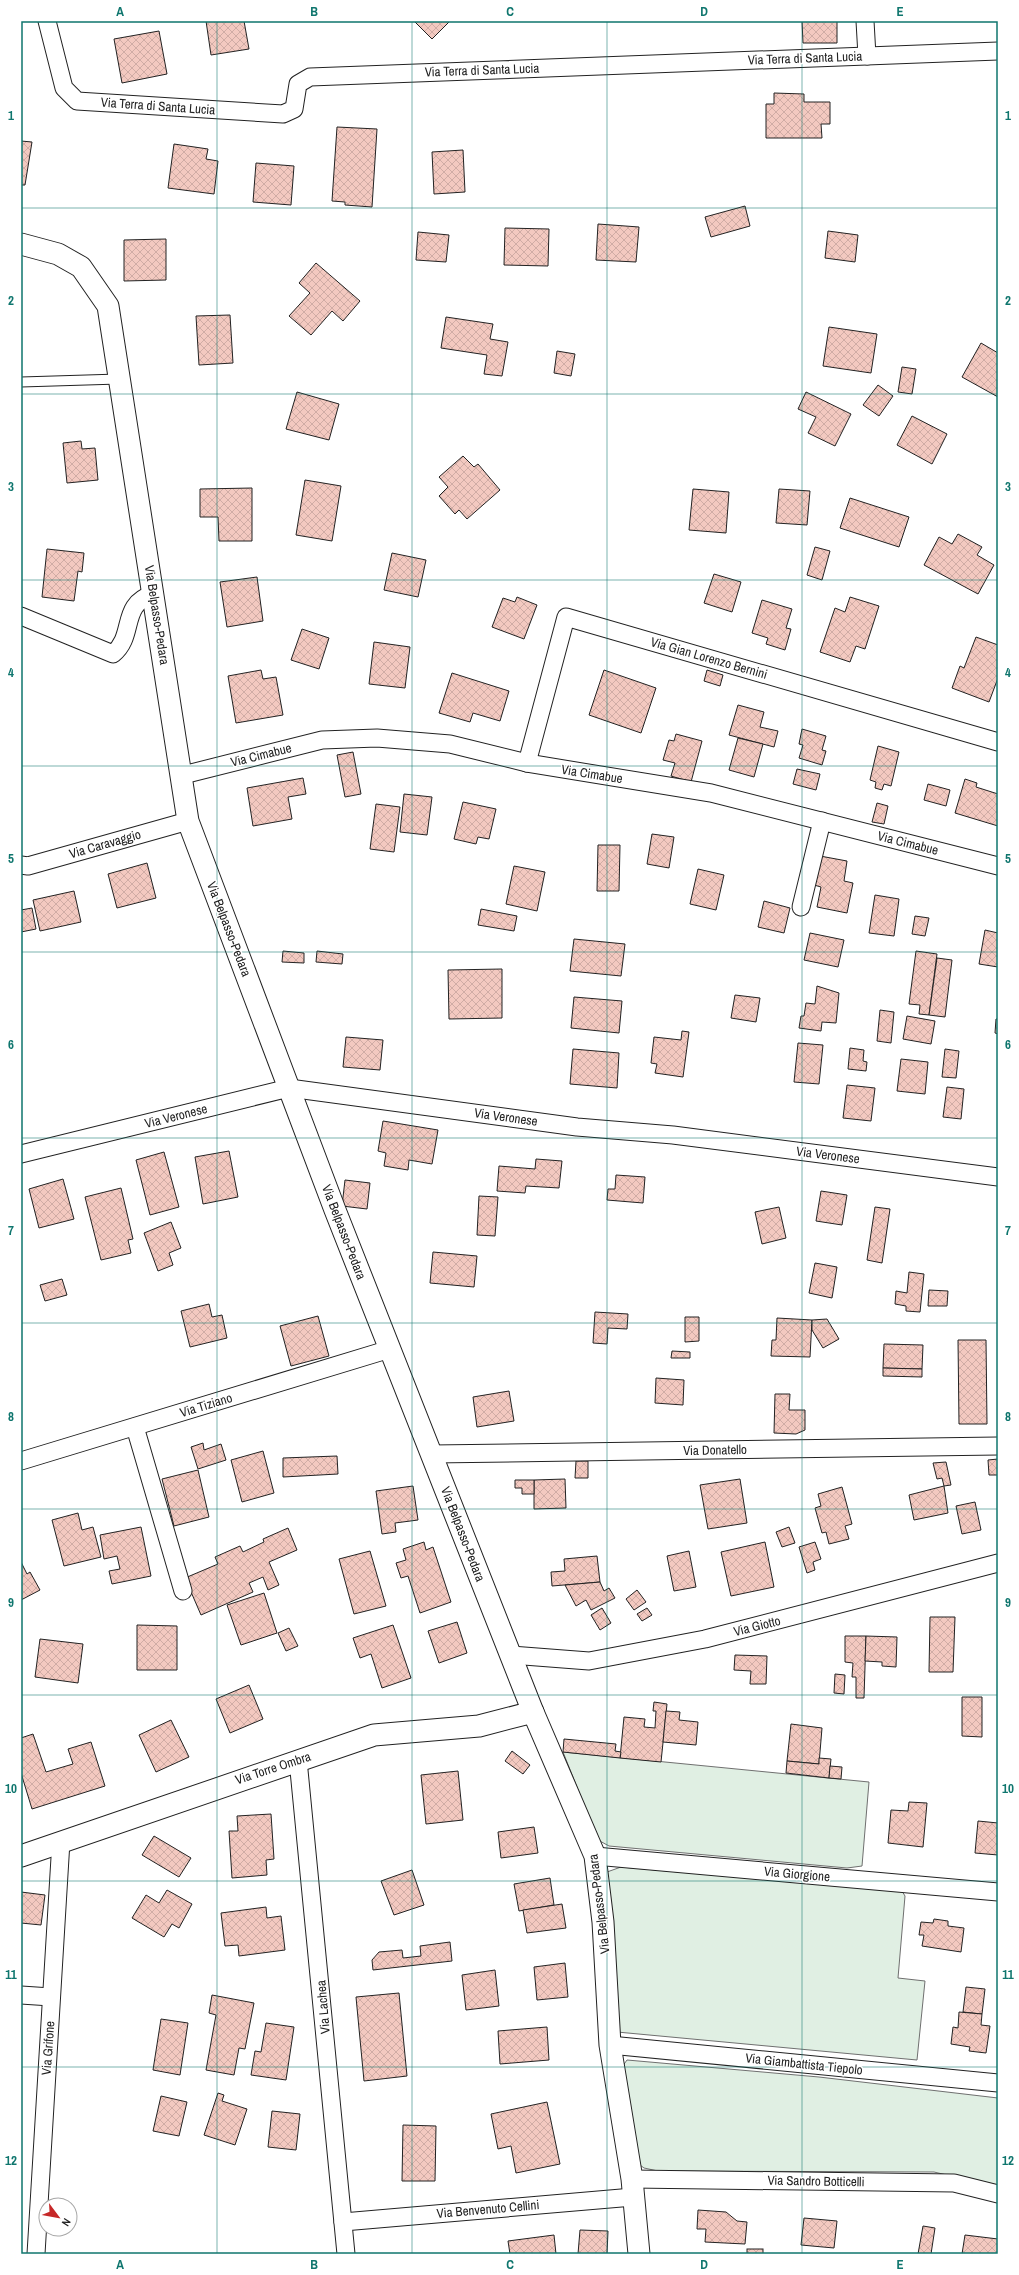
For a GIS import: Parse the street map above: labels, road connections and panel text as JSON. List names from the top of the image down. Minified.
{"streets":{"street":["Via Terra di Santa Lucia","Via Belpasso-Pedara","Via Gian Lorenzo Bernini","Via Cimabue","Via Caravaggio","Via Veronese","Via Tiziano","Via Donatello","Via Giotto","Via Torre Ombra","Via Giorgione","Via Lachea","Via Grifone","Via Giambattista Tiepolo","Via Sandro Botticelli","Via Benvenuto Cellini"]},"crossings":[["Via Belpasso-Pedara","Via Cimabue"],["Via Belpasso-Pedara","Via Caravaggio"],["Via Belpasso-Pedara","Via Veronese"],["Via Belpasso-Pedara","Via Tiziano"],["Via Belpasso-Pedara","Via Donatello"],["Via Belpasso-Pedara","Via Giotto"],["Via Belpasso-Pedara","Via Torre Ombra"],["Via Belpasso-Pedara","Via Giorgione"],["Via Belpasso-Pedara","Via Giambattista Tiepolo"],["Via Belpasso-Pedara","Via Sandro Botticelli"],["Via Belpasso-Pedara","Via Benvenuto Cellini"],["Via Gian Lorenzo Bernini","Via Cimabue"],["Via Torre Ombra","Via Lachea"],["Via Torre Ombra","Via Grifone"],["Via Lachea","Via Benvenuto Cellini"],["Via Sandro Botticelli","Via Benvenuto Cellini"]],"north":"bottom right","grid":{"columns":["A","B","C","D","E"],"rows":["1","2","3","4","5","6","7","8","9","10","11","12"]}}
